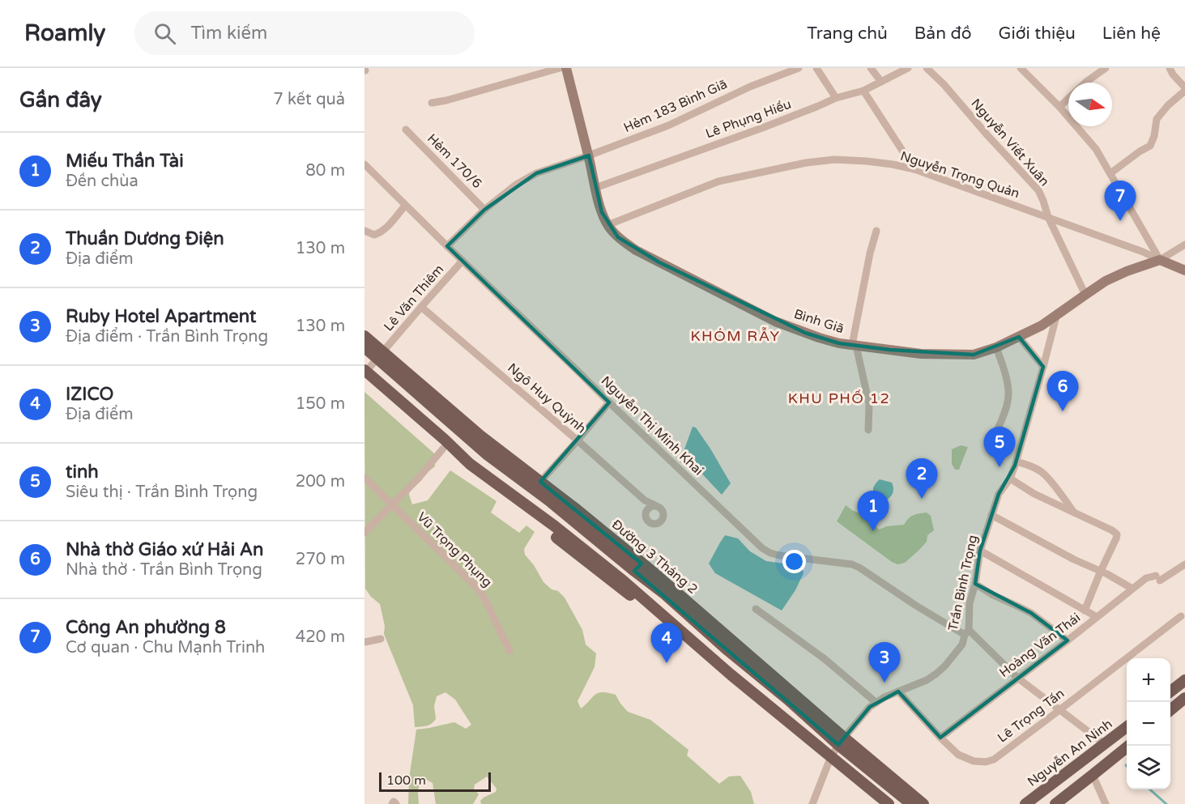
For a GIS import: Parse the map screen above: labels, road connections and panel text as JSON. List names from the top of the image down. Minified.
{"streets":{"main road":["Đường 3 Tháng 2","Nguyễn An Ninh"],"street":["Hẻm 183 Bình Giã","Lê Phụng Hiểu","Nguyễn Viết Xuân","Hẻm 170/6","Nguyễn Trọng Quản","Lê Văn Thiêm","Bình Giã","Ngô Huy Quỳnh","Nguyễn Thị Minh Khai","Vũ Trọng Phụng","Trần Bình Trọng","Hoàng Văn Thái","Lê Trọng Tấn"]},"crossings":[["Hẻm 183 Bình Giã","Hẻm 170/6"],["Hẻm 183 Bình Giã","Bình Giã"],["Hẻm 183 Bình Giã","Nguyễn Thị Minh Khai"],["Lê Phụng Hiểu","Bình Giã"],["Nguyễn Viết Xuân","Nguyễn Trọng Quản"],["Nguyễn Viết Xuân","Bình Giã"],["Nguyễn Trọng Quản","Bình Giã"],["Lê Văn Thiêm","Ngô Huy Quỳnh"],["Lê Văn Thiêm","Nguyễn Thị Minh Khai"],["Lê Văn Thiêm","Đường 3 Tháng 2"],["Bình Giã","Trần Bình Trọng"],["Nguyễn Thị Minh Khai","Trần Bình Trọng"],["Nguyễn Thị Minh Khai","Hoàng Văn Thái"],["Nguyễn Thị Minh Khai","Lê Trọng Tấn"],["Nguyễn Thị Minh Khai","Nguyễn An Ninh"],["Đường 3 Tháng 2","Trần Bình Trọng"],["Trần Bình Trọng","Lê Trọng Tấn"],["Hoàng Văn Thái","Lê Trọng Tấn"]],"districts":["KHÓM RẪY","KHU PHỐ 12"],"scale_bar":"100 m","north":"right","page":{"header":"Roamly","search":"Tìm kiếm","nav":["Trang chủ","Bản đồ","Giới thiệu","Liên hệ"],"heading":["Gần đây","7 kết quả"],"list":[{"mark":"1","name":"Miếu Thần Tài","note":"Đền chùa","value":"80 m"},{"mark":"2","name":"Thuần Dương Điện","note":"Địa điểm","value":"130 m"},{"mark":"3","name":"Ruby Hotel Apartment","note":"Địa điểm · Trần Bình Trọng","value":"130 m"},{"mark":"4","name":"IZICO","note":"Địa điểm","value":"150 m"},{"mark":"5","name":"tinh","note":"Siêu thị · Trần Bình Trọng","value":"200 m"},{"mark":"6","name":"Nhà thờ Giáo xứ Hải An","note":"Nhà thờ · Trần Bình Trọng","value":"270 m"},{"mark":"7","name":"Công An phường 8","note":"Cơ quan · Chu Mạnh Trinh","value":"420 m"}],"pins":["7","6","5","2","1","4","3"],"map_buttons":["+","−"],"scale":"100 m"}}
